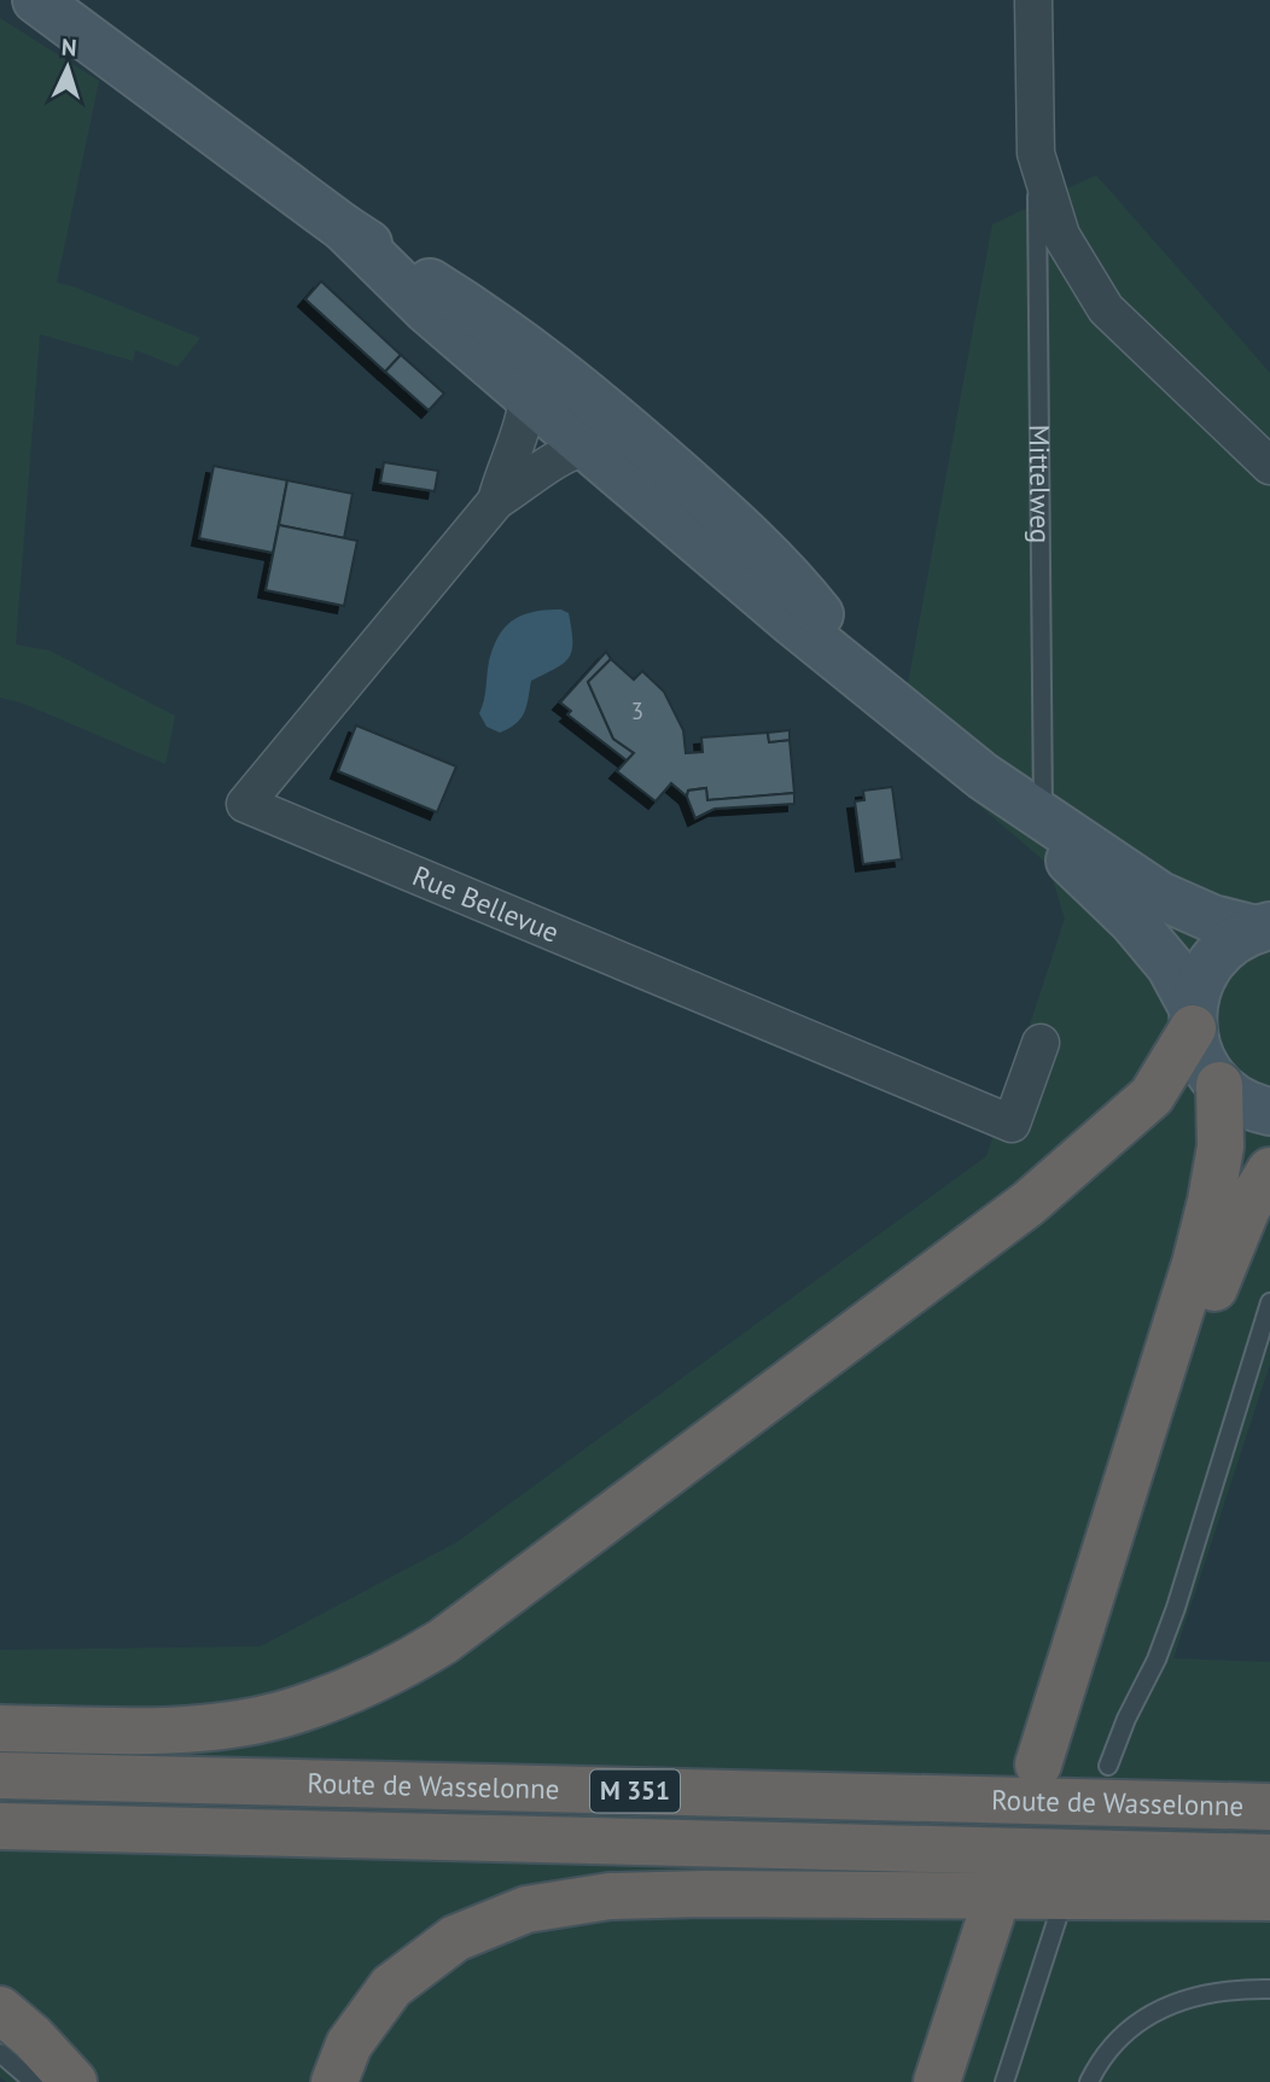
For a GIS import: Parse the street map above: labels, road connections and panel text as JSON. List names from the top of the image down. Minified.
{"streets":{"highway":["Route de Wasselonne","M 351"],"street":["Mittelweg","Rue Bellevue"]},"house_numbers":["3"],"north":"top"}
